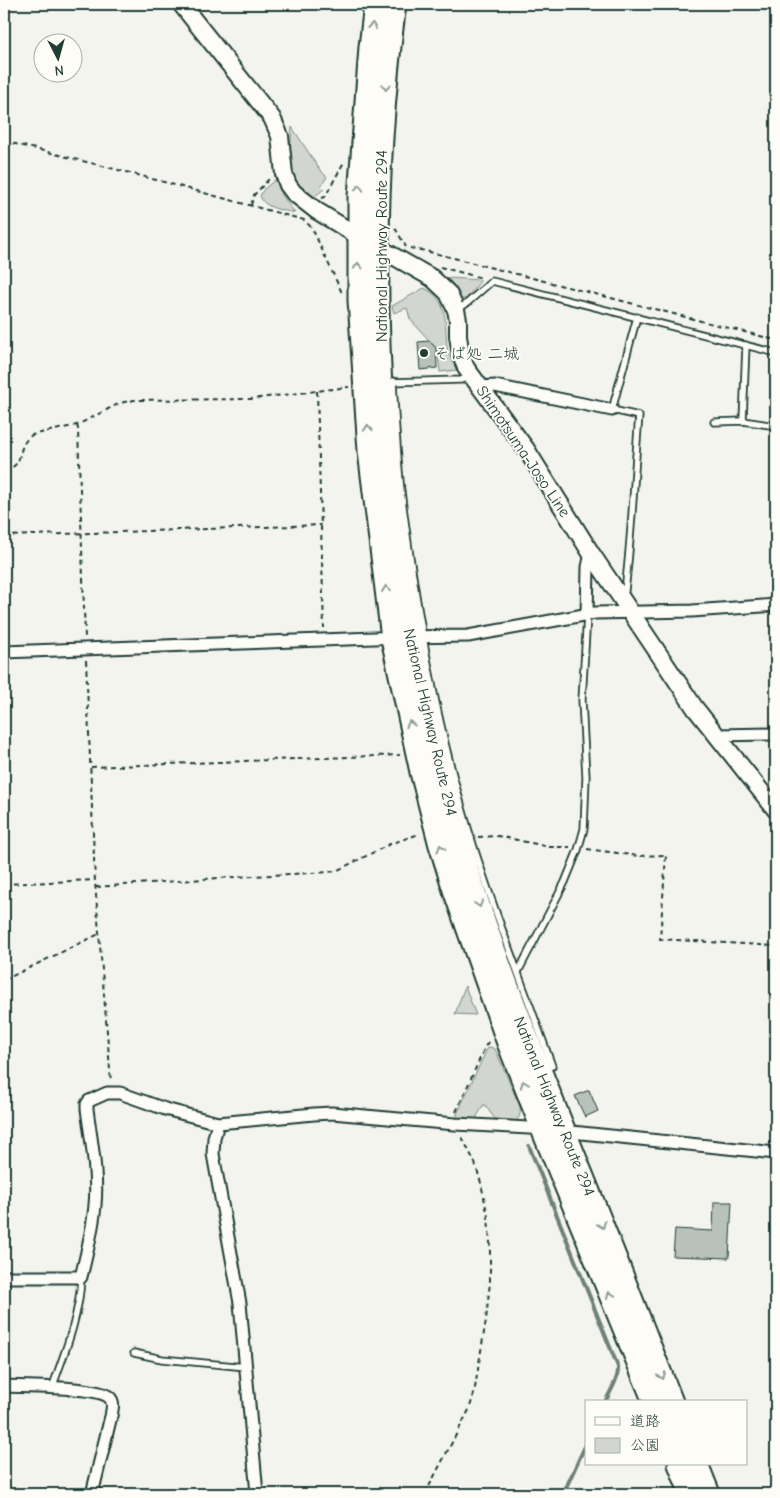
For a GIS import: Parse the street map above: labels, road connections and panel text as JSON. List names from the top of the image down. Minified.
{"streets":{"highway":["National Highway Route 294"],"main road":["Shimotsuma-Joso Line"]},"crossings":[["National Highway Route 294","Shimotsuma-Joso Line"]],"places":["そば処 二城"],"legend":["道路","公園"],"north":"bottom"}
